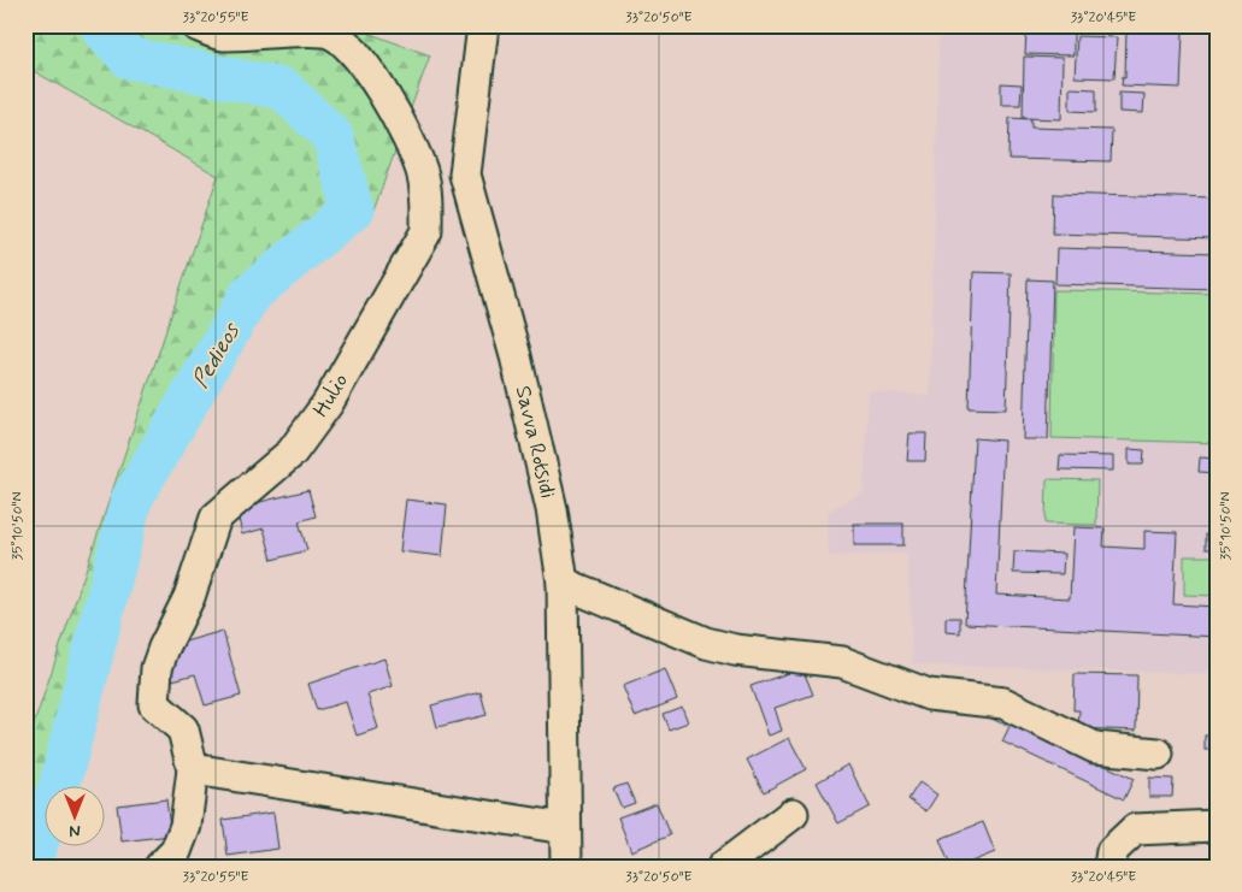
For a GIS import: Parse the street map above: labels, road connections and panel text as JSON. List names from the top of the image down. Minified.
{"streets":{"street":["Hulio","Savva Rotsidi"]},"water":["Pedieos"],"north":"bottom","coordinates":["33°20'55\"E","33°20'50\"E","33°20'45\"E","35°10'50\"N"]}
